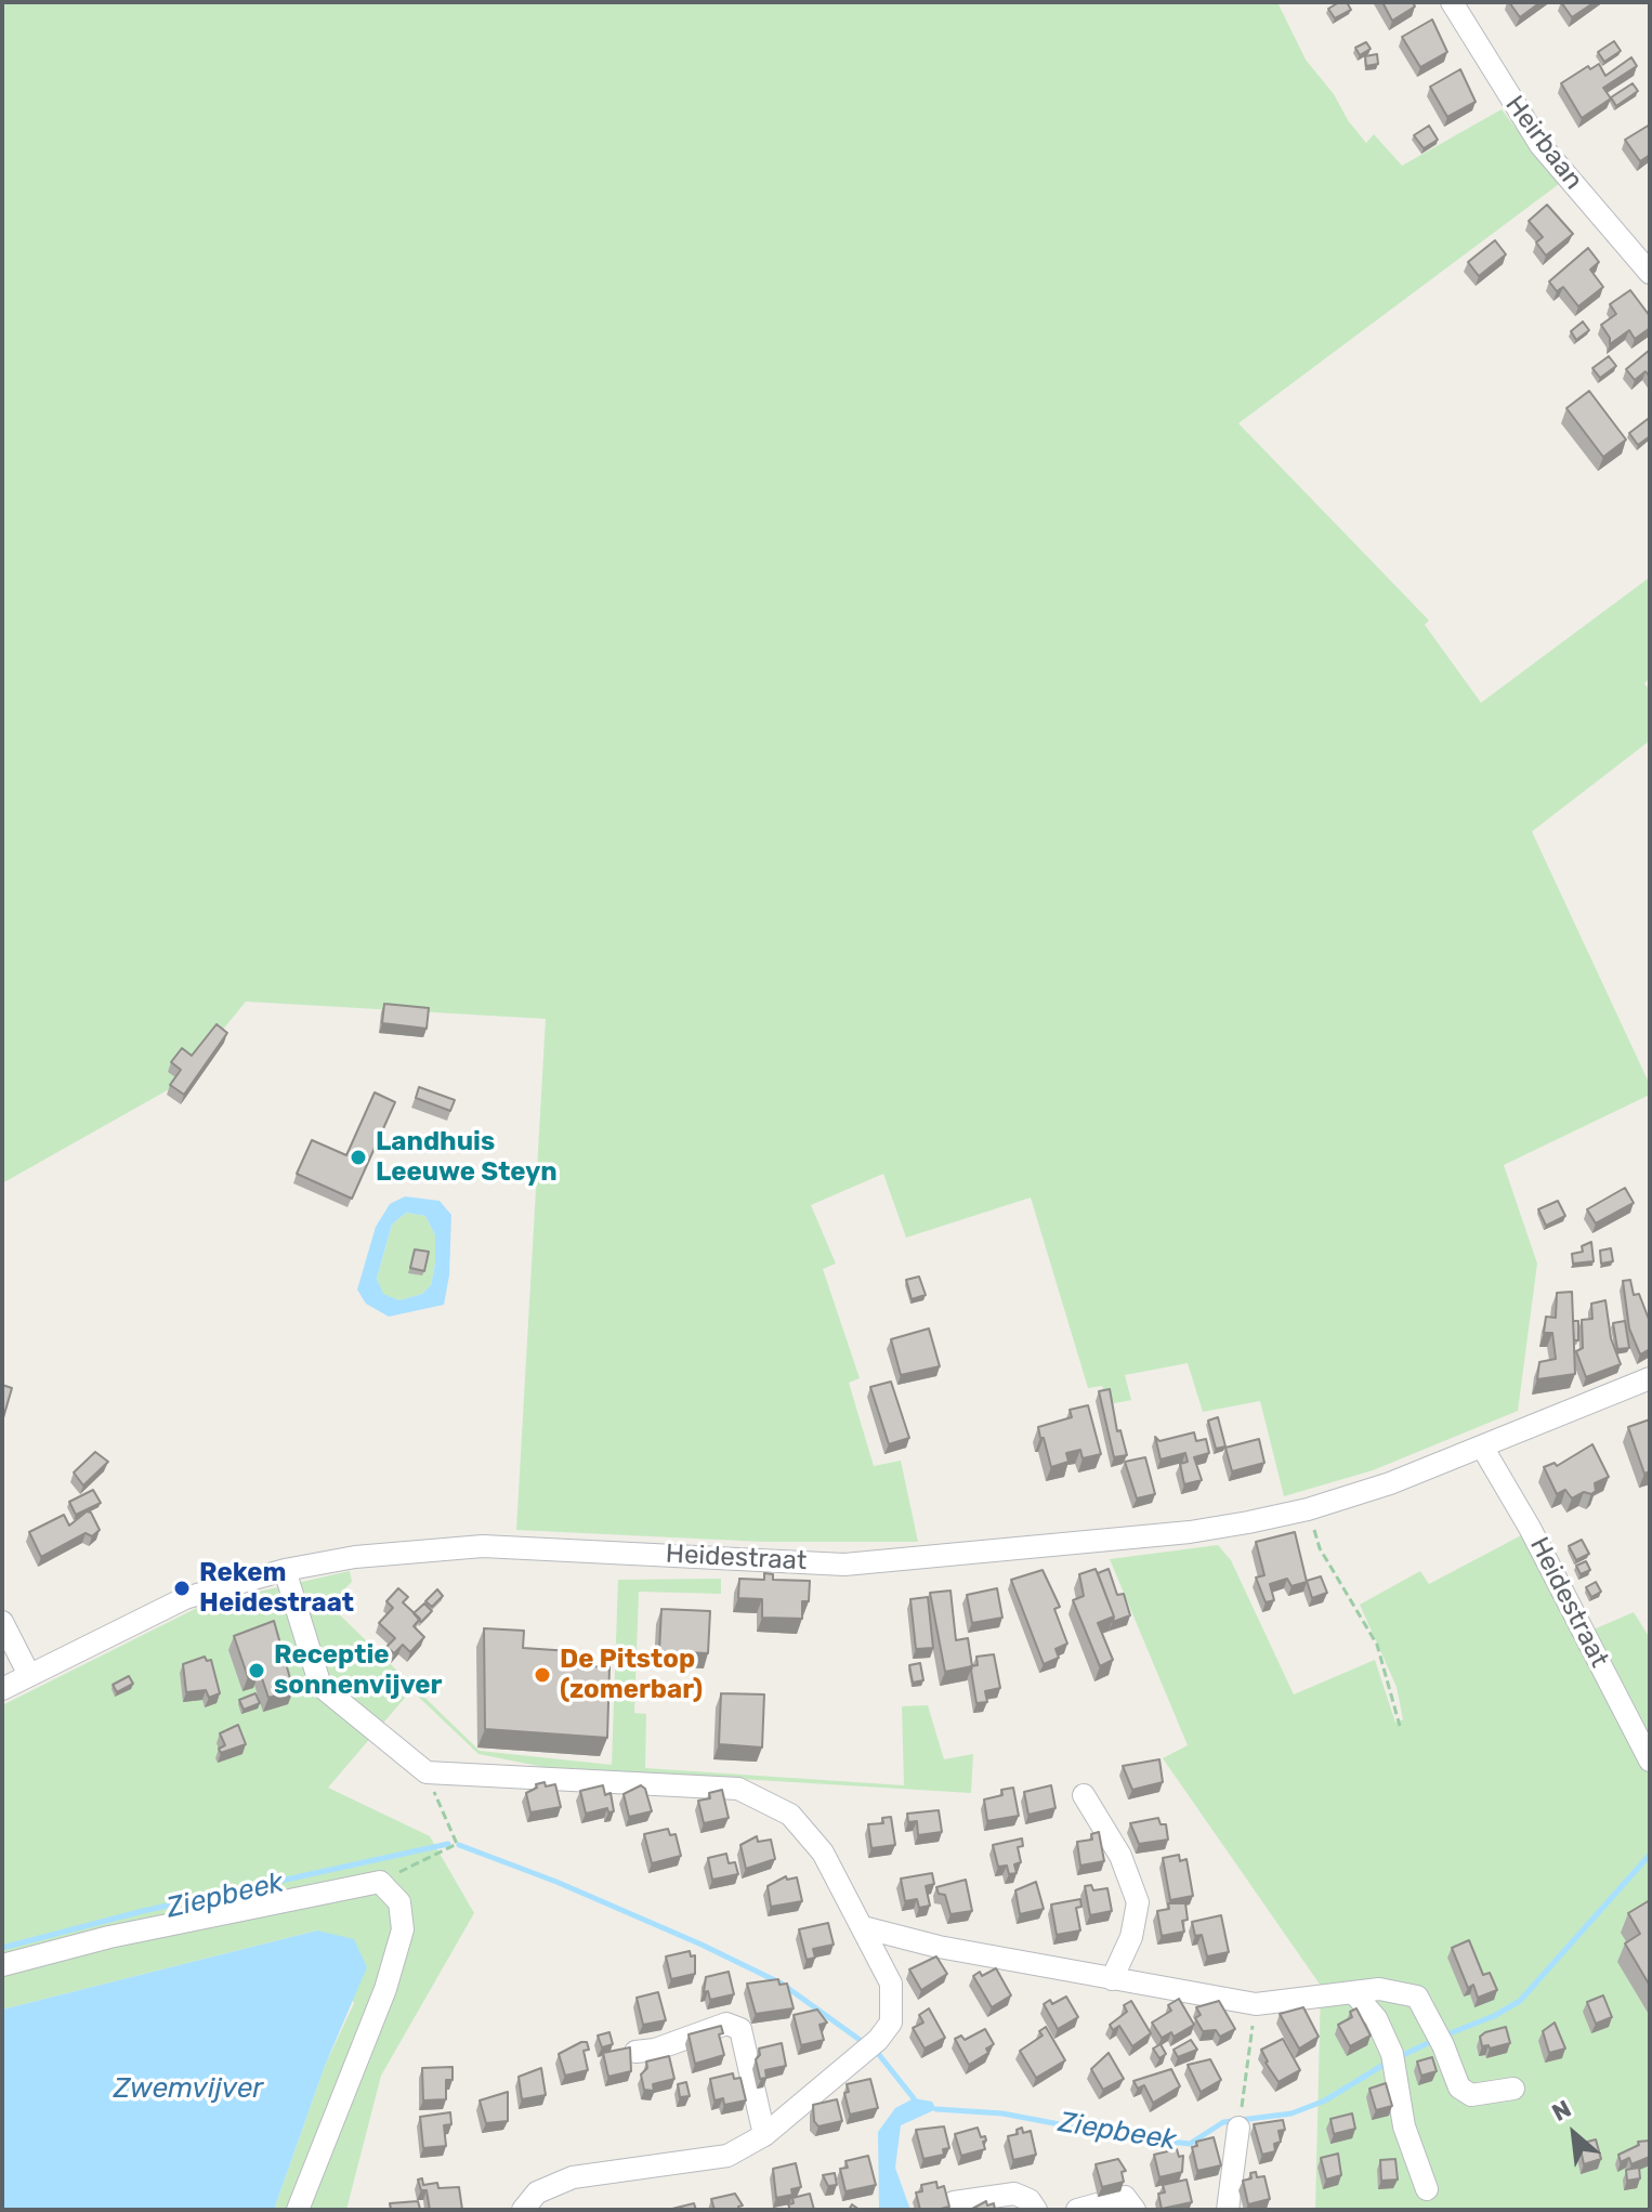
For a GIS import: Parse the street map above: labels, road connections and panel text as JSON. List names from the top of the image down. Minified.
{"streets":{"street":["Heirbaan","Heidestraat"]},"water":["Ziepbeek","Zwemvijver"],"places":["Landhuis Leeuwe Steyn","Rekem Heidestraat","Receptie sonnenvijver","De Pitstop (zomerbar)"],"north":"top left"}
